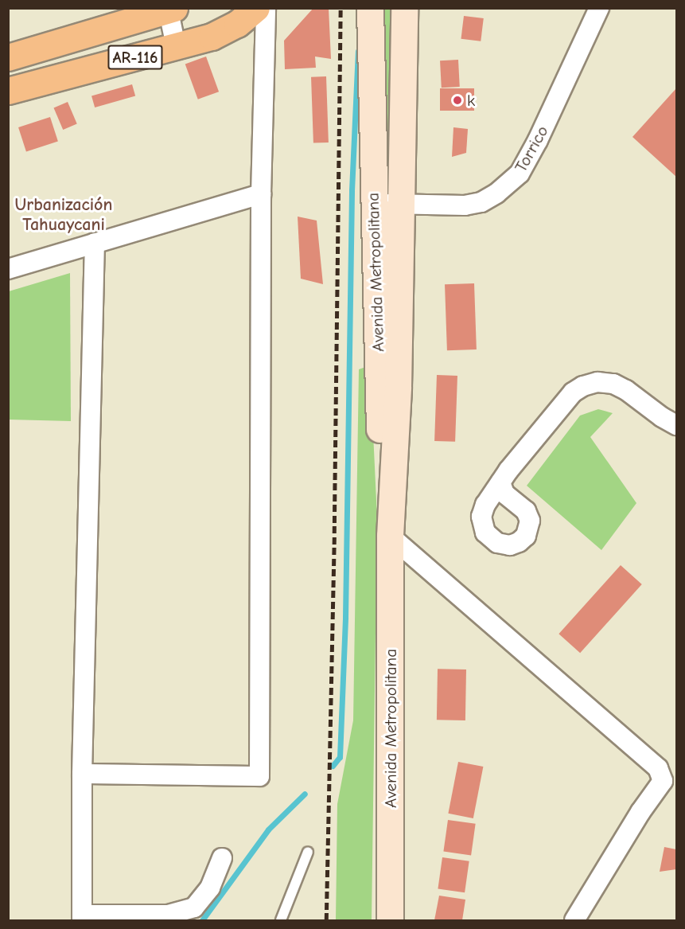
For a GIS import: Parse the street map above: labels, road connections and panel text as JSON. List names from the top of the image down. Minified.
{"streets":{"main road":["AR-116"],"street":["Torrico","Avenida Metropolitana"]},"crossings":[["Torrico","Avenida Metropolitana"]],"districts":["Urbanización Tahuaycani"],"places":["k"]}
